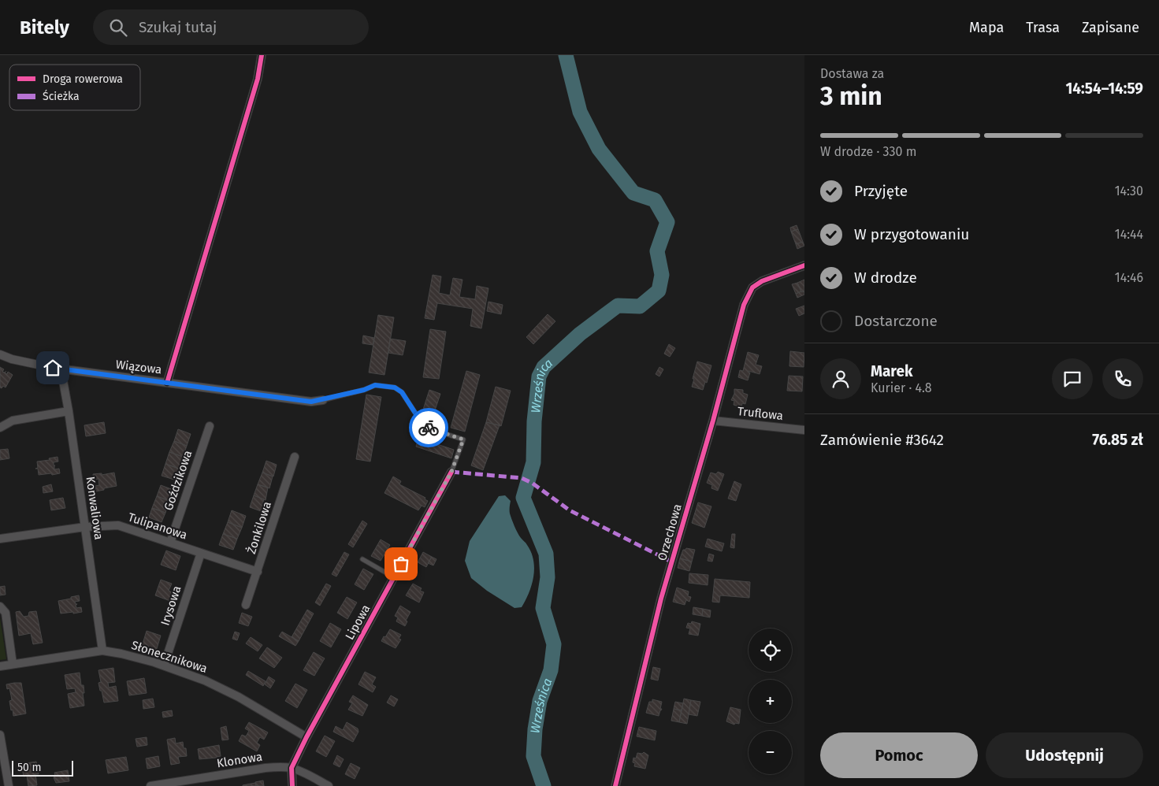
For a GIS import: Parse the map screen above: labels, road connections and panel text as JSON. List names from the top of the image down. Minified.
{"streets":{"street":["Wiązowa","Truflowa","Goździkowa","Konwaliowa","Tulipanowa","Żonkilowa","Orzechowa","Irysowa","Lipowa","Słonecznikowa","Klonowa"]},"crossings":[["Wiązowa","Konwaliowa"],["Truflowa","Orzechowa"],["Goździkowa","Tulipanowa"],["Konwaliowa","Tulipanowa"],["Konwaliowa","Słonecznikowa"],["Tulipanowa","Żonkilowa"],["Tulipanowa","Irysowa"],["Irysowa","Słonecznikowa"],["Lipowa","Słonecznikowa"],["Lipowa","Klonowa"]],"water":["Wrześnica"],"legend":["Droga rowerowa","Ścieżka"],"scale_bar":"50 m","page":{"header":"Bitely","search":"Szukaj tutaj","nav":["Mapa","Trasa","Zapisane"],"heading":["3 min","Dostawa za","14:54–14:59"],"panel":["Marek","Kurier · 4.8","Zamówienie #3642","76.85 zł"],"bar":"W drodze · 330 m","list":[["Przyjęte","14:30"],["W przygotowaniu","14:44"],["W drodze","14:46"],"Dostarczone"],"map_buttons":["+","−"],"buttons":["Pomoc","Udostępnij"],"scale":"50 m"}}
